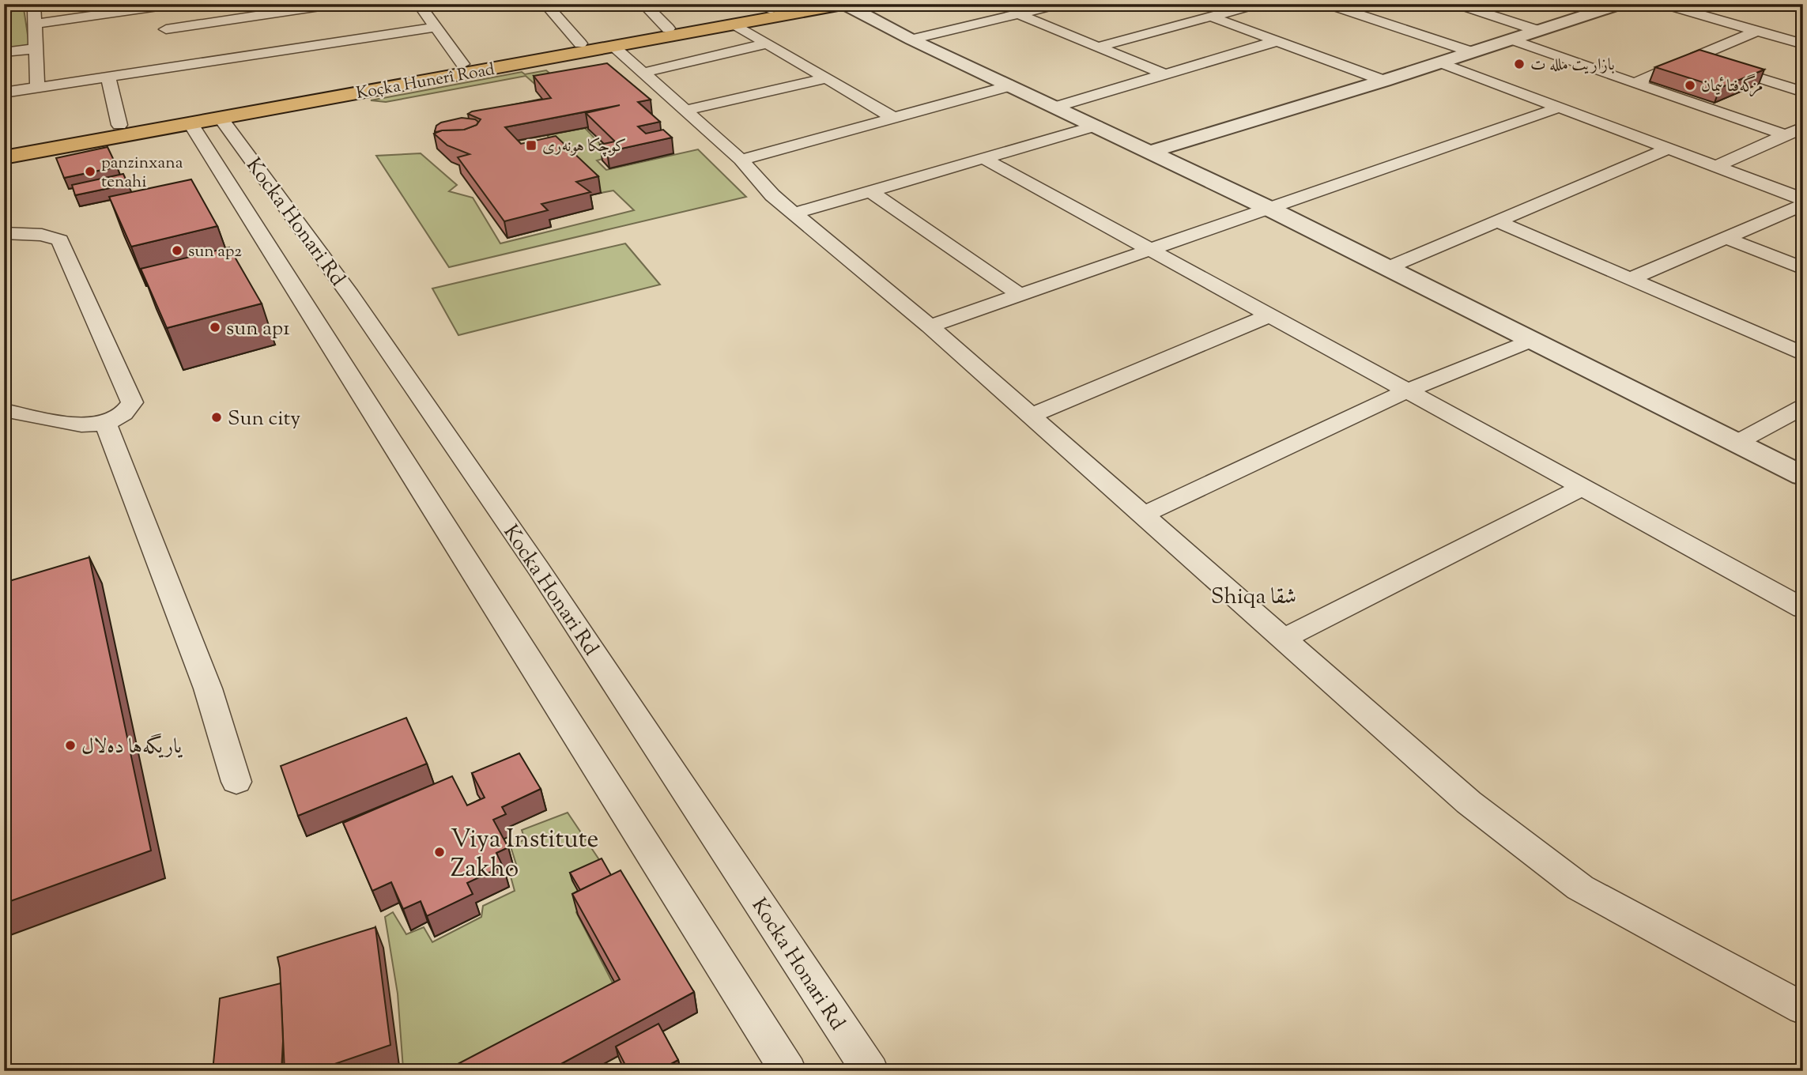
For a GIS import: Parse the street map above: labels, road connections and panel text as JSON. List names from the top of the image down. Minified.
{"streets":{"main road":["Koçka Hunerî Road"],"street":["Kocka Honari Rd"]},"crossings":[["Koçka Hunerî Road","Kocka Honari Rd"]],"districts":["Shiqa شقا"],"places":{"other":["بازاريت ملله ت","مزگەفتا ئيمان","panzinxana tenahi","sun ap2","sun ap1","Sun city","یاریگەها دەلال","Viya Institute Zakho"],"transit":["كوچكا هونەری"]}}
